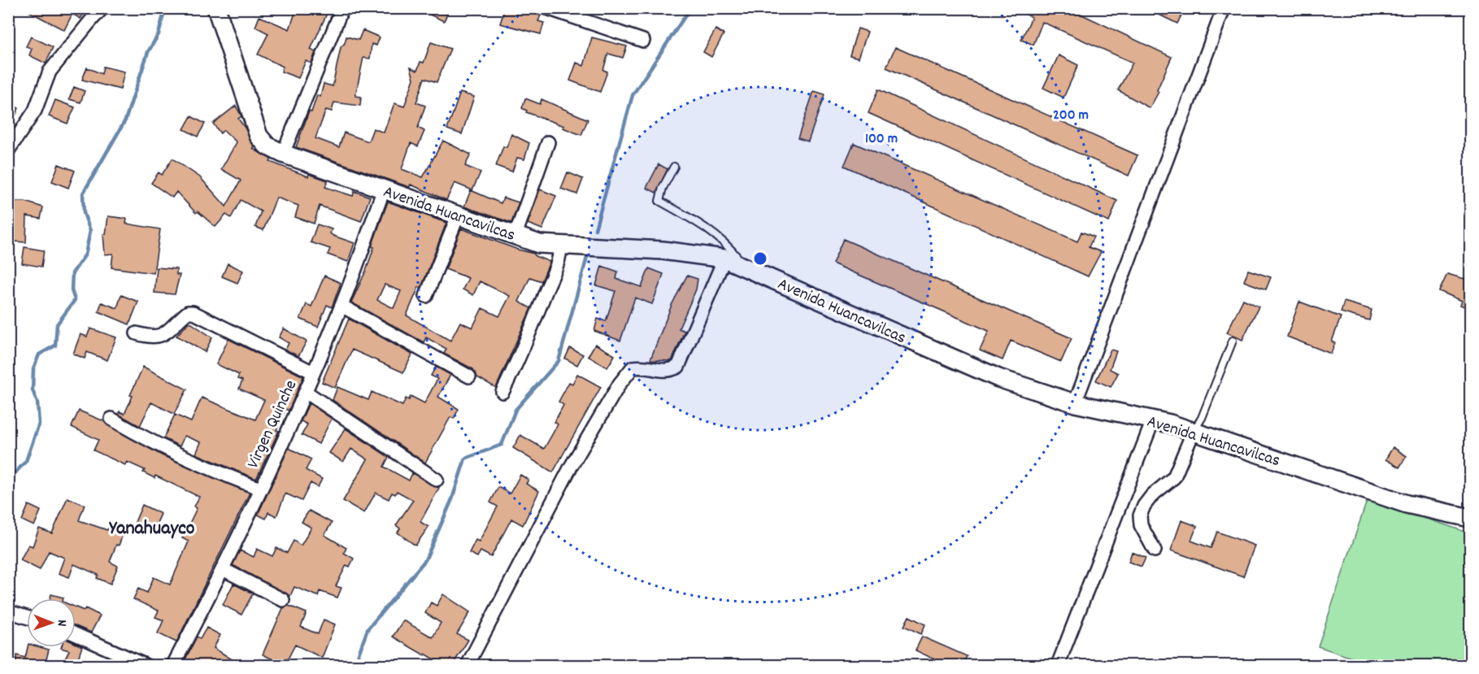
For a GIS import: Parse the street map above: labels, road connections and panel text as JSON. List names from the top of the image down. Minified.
{"streets":{"street":["Avenida Huancavilcas","Virgen Quinche"]},"crossings":[["Avenida Huancavilcas","Virgen Quinche"]],"districts":["Yanahuayco"],"north":"right","rings":["200 m","100 m"]}
